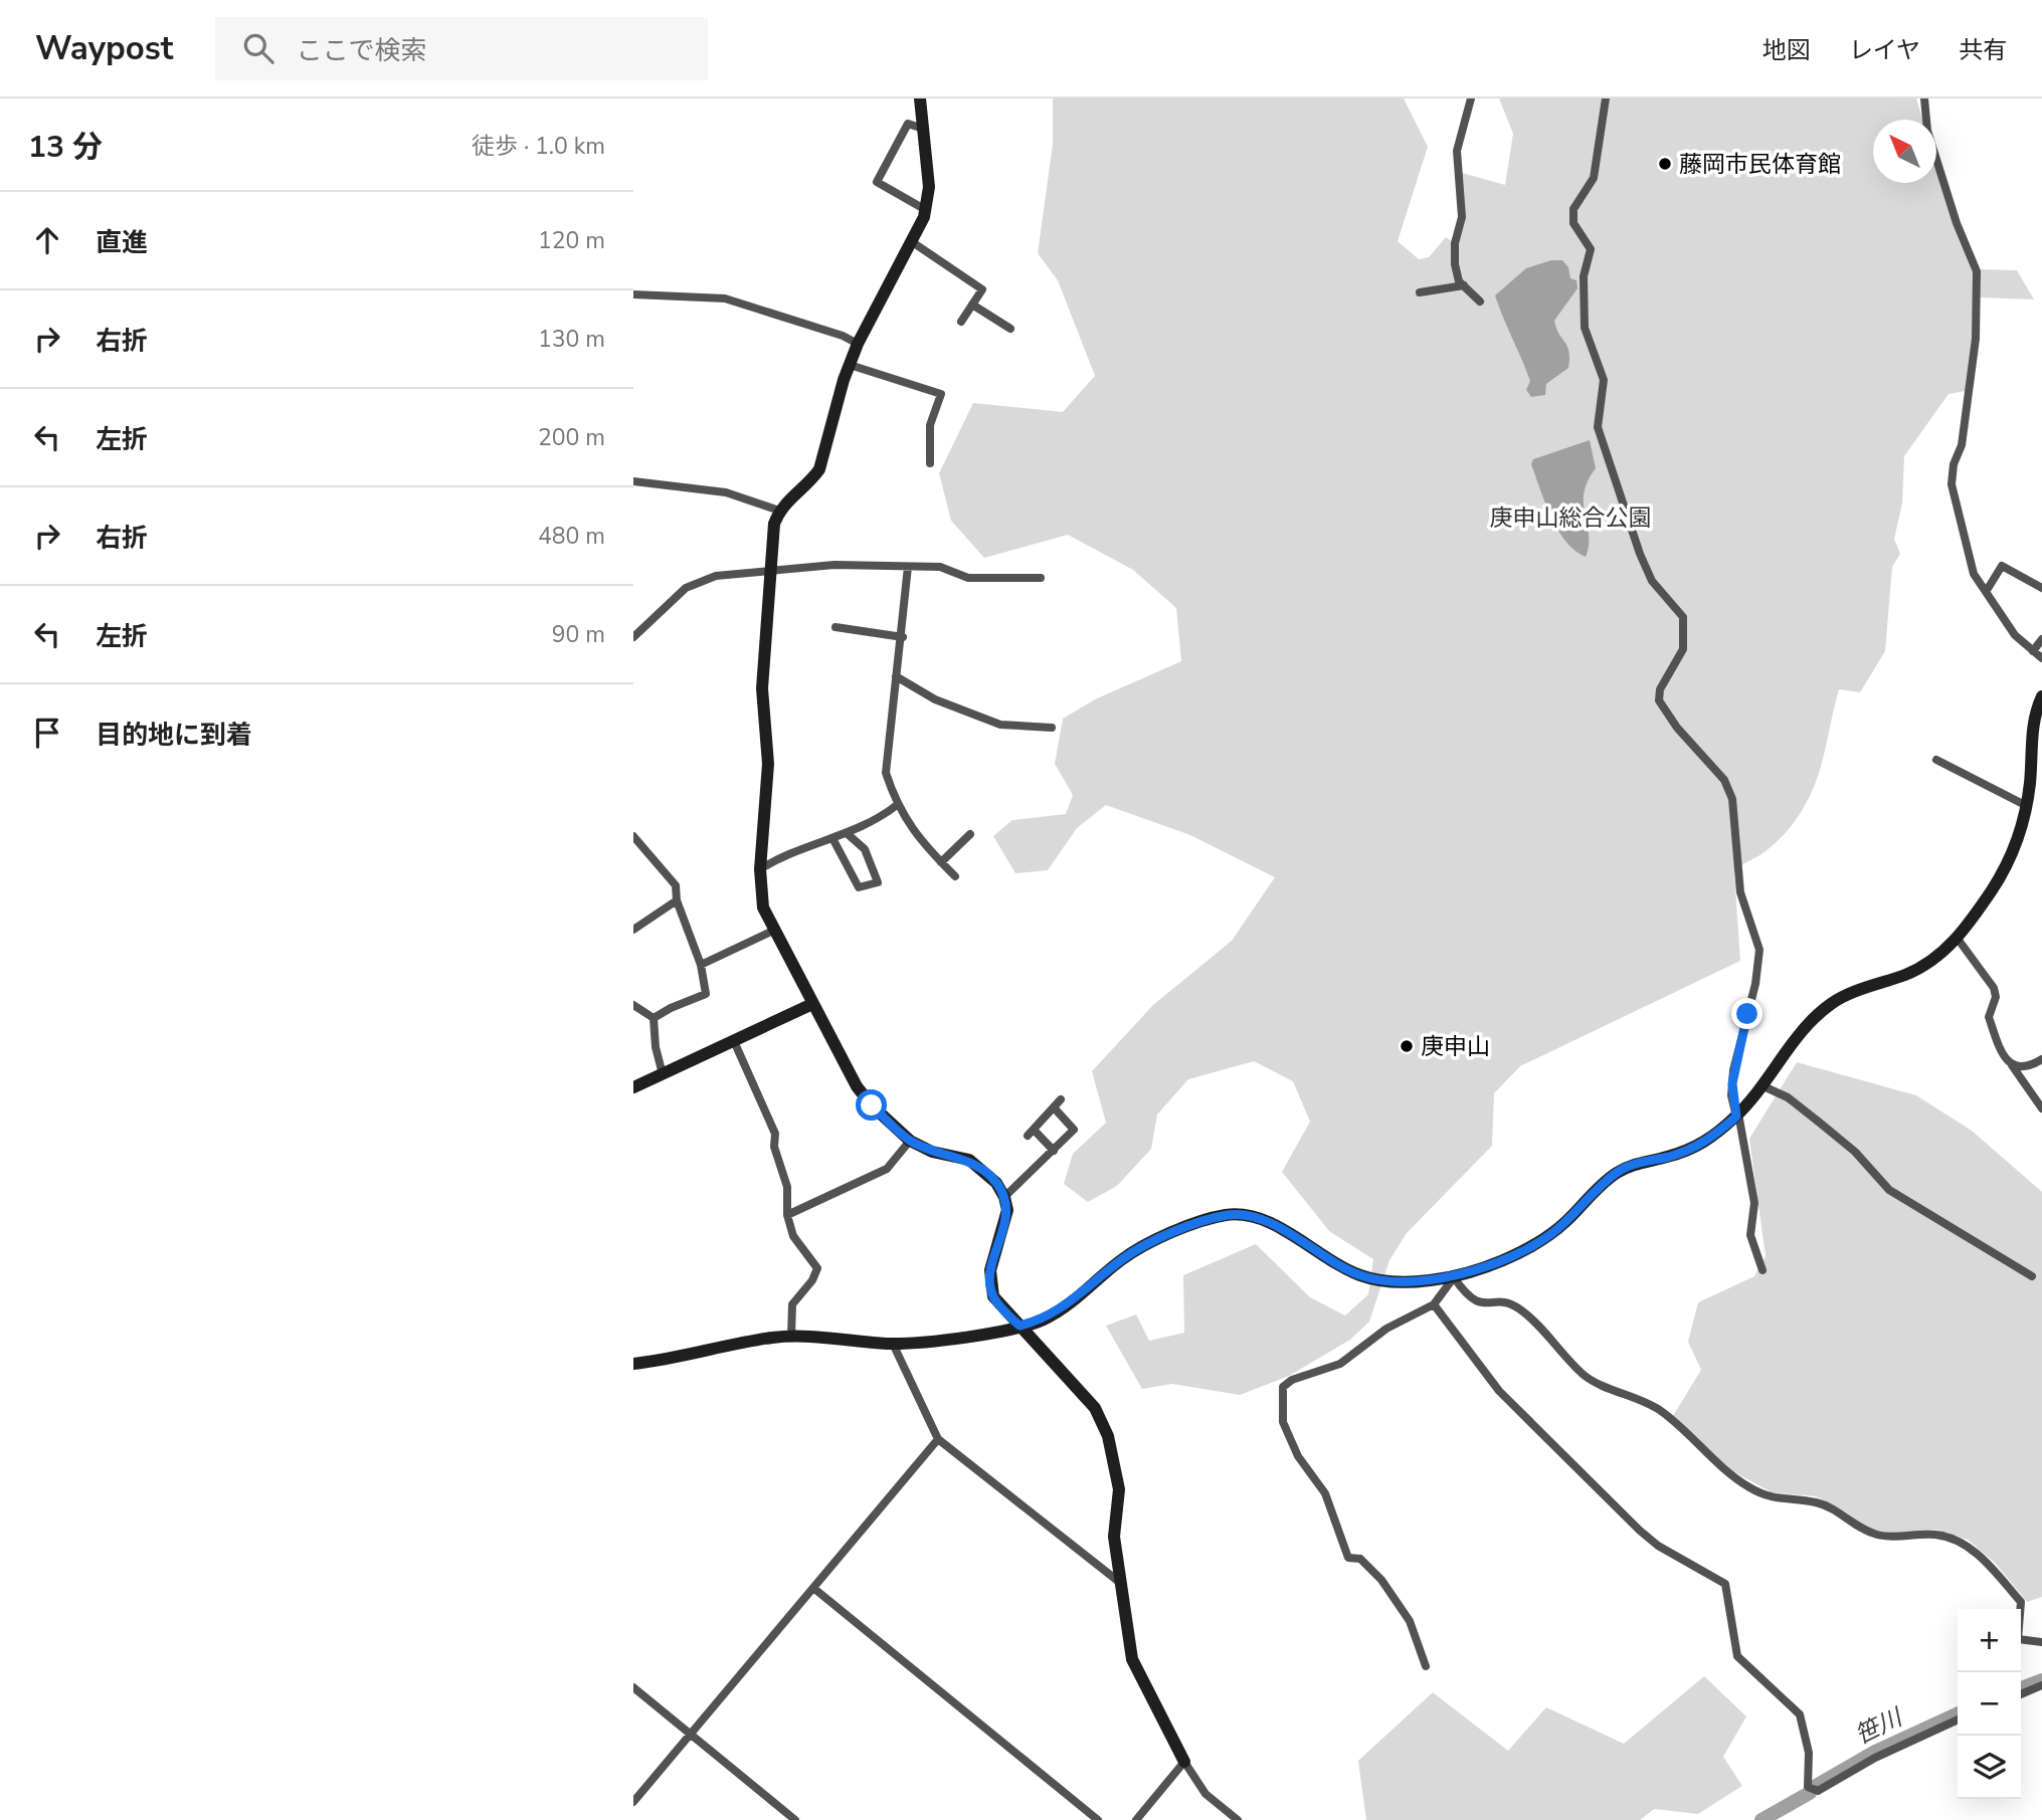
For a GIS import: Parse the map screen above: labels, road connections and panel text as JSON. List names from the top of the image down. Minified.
{"water":["笹川"],"parks":["庚申山総合公園"],"places":["藤岡市民体育館","庚申山"],"north":"top left","page":{"header":"Waypost","search":"ここで検索","nav":["地図","レイヤ","共有"],"heading":["13 分","徒歩 · 1.0 km"],"list":[["直進","120 m"],["右折","130 m"],["左折","200 m"],["右折","480 m"],["左折","90 m"],"目的地に到着"],"map_buttons":["+","−"]}}
